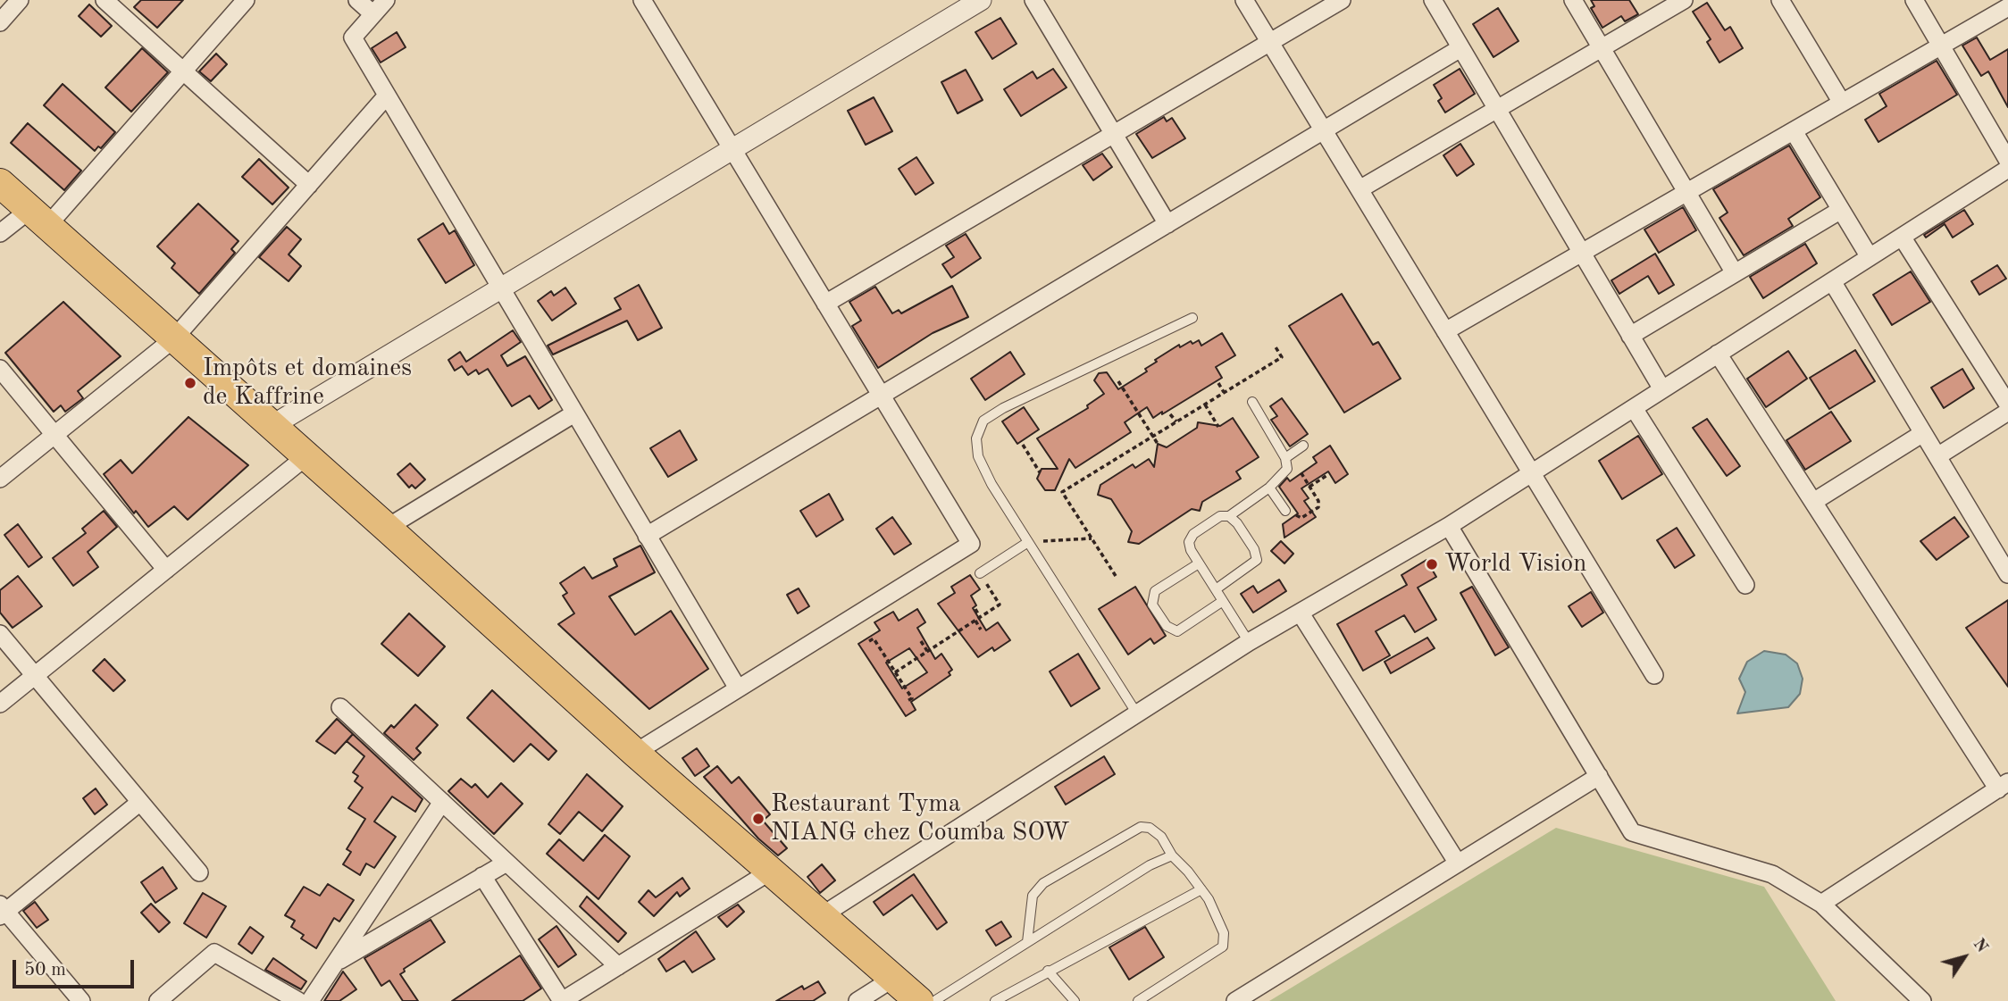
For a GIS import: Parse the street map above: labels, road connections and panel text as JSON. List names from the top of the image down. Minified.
{"places":["Impôts et domaines de Kaffrine","World Vision","Restaurant Tyma NIANG chez Coumba SOW"],"scale_bar":"50 m","north":"top right"}
